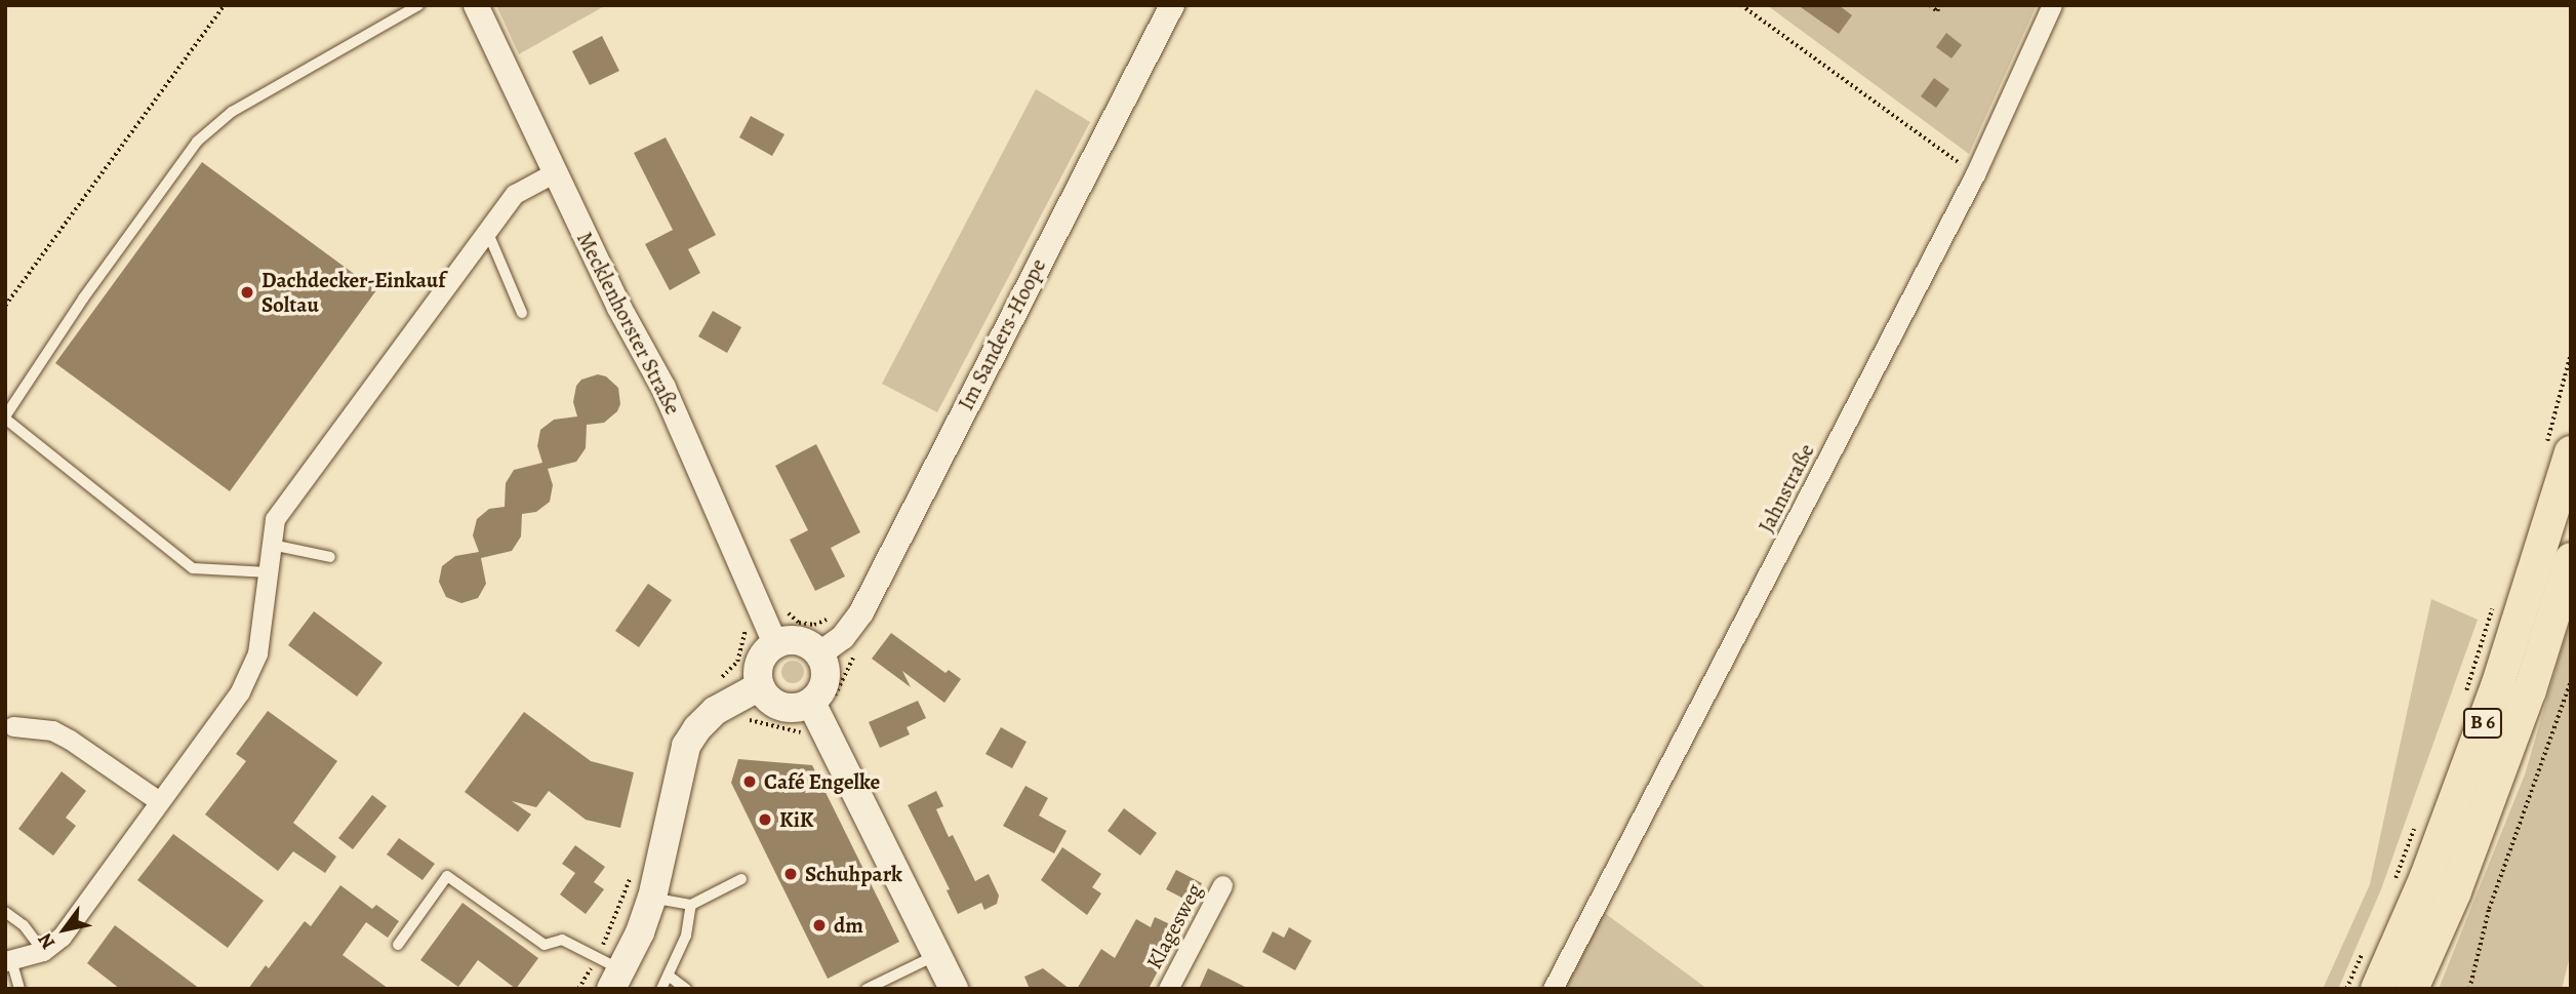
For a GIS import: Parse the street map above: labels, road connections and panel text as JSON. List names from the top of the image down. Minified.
{"streets":{"highway":["B 6"],"street":["Mecklenhorster Straße","Im Sanders-Hoope","Jahnstraße","Klagesweg"]},"crossings":[["Mecklenhorster Straße","Im Sanders-Hoope"]],"places":["Dachdecker-Einkauf Soltau","Café Engelke","KiK","Schuhpark","dm"],"north":"bottom left"}
